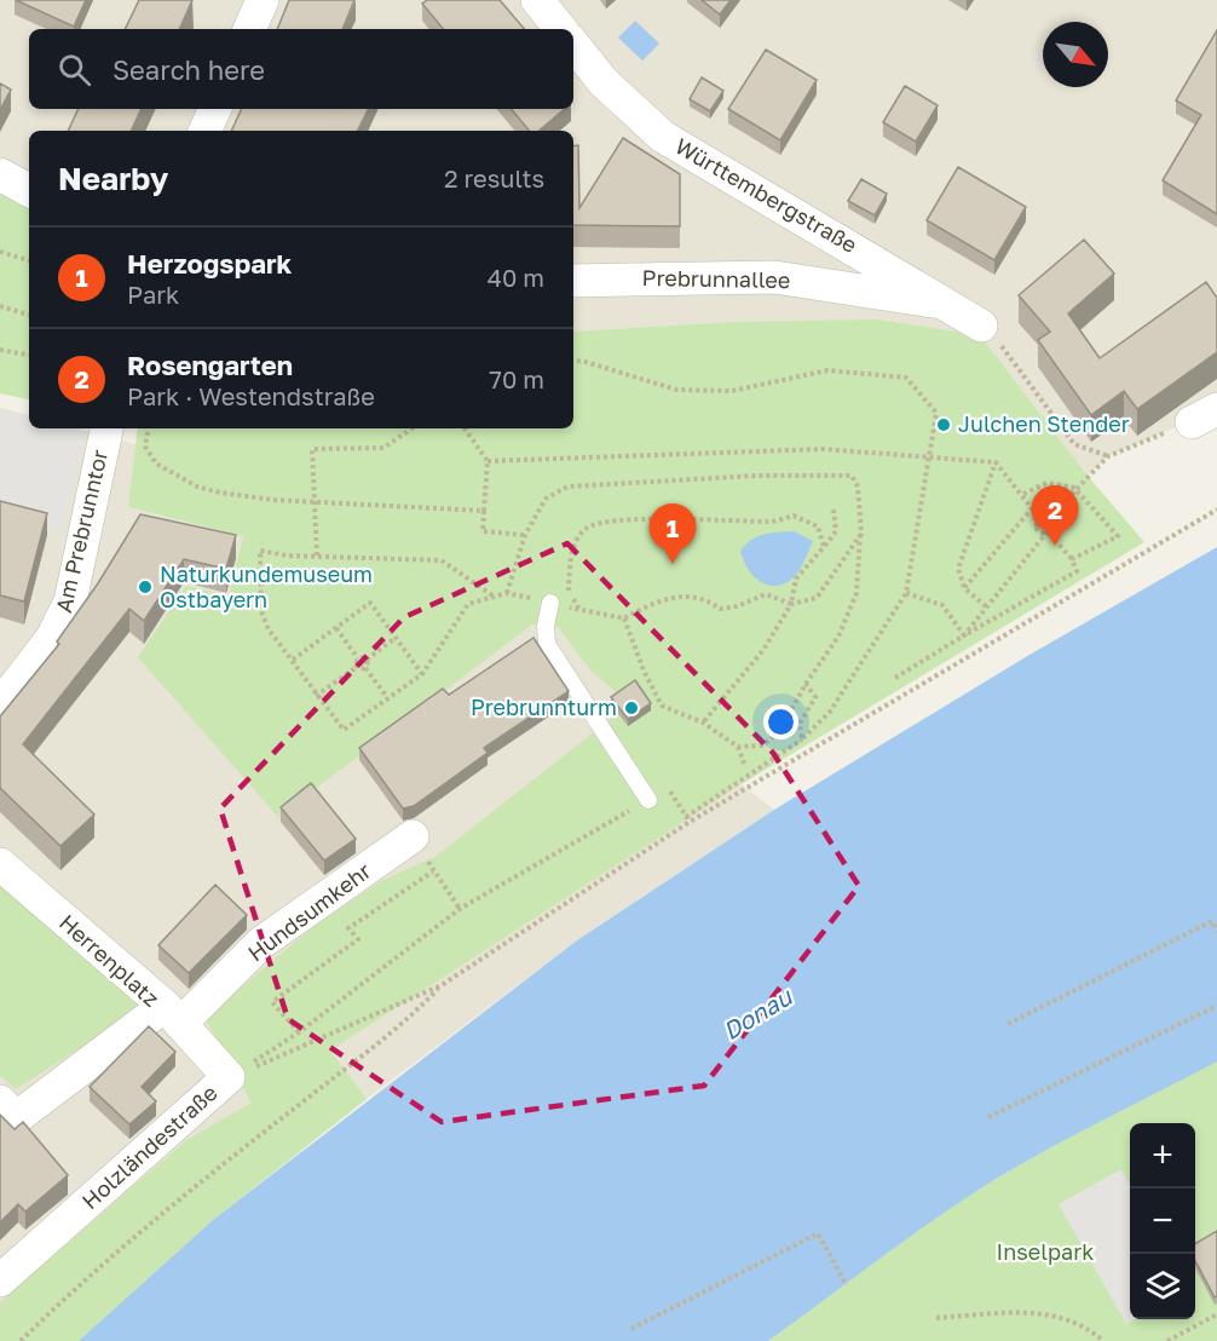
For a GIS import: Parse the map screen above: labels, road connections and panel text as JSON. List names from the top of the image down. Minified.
{"streets":{"street":["Württembergstraße","Prebrunnallee","Am Prebrunntor","Hundsumkehr","Herrenplatz","Holzländestraße"]},"crossings":[["Württembergstraße","Prebrunnallee"],["Hundsumkehr","Herrenplatz"],["Hundsumkehr","Holzländestraße"],["Herrenplatz","Holzländestraße"]],"water":["Donau"],"parks":["Inselpark"],"places":["Julchen Stender","Naturkundemuseum Ostbayern","Prebrunnturm"],"north":"bottom right","page":{"search":"Search here","heading":["Nearby","2 results"],"list":[{"mark":"1","name":"Herzogspark","note":"Park","value":"40 m"},{"mark":"2","name":"Rosengarten","note":"Park · Westendstraße","value":"70 m"}],"pins":["2","1"],"map_buttons":["+","−"]}}
